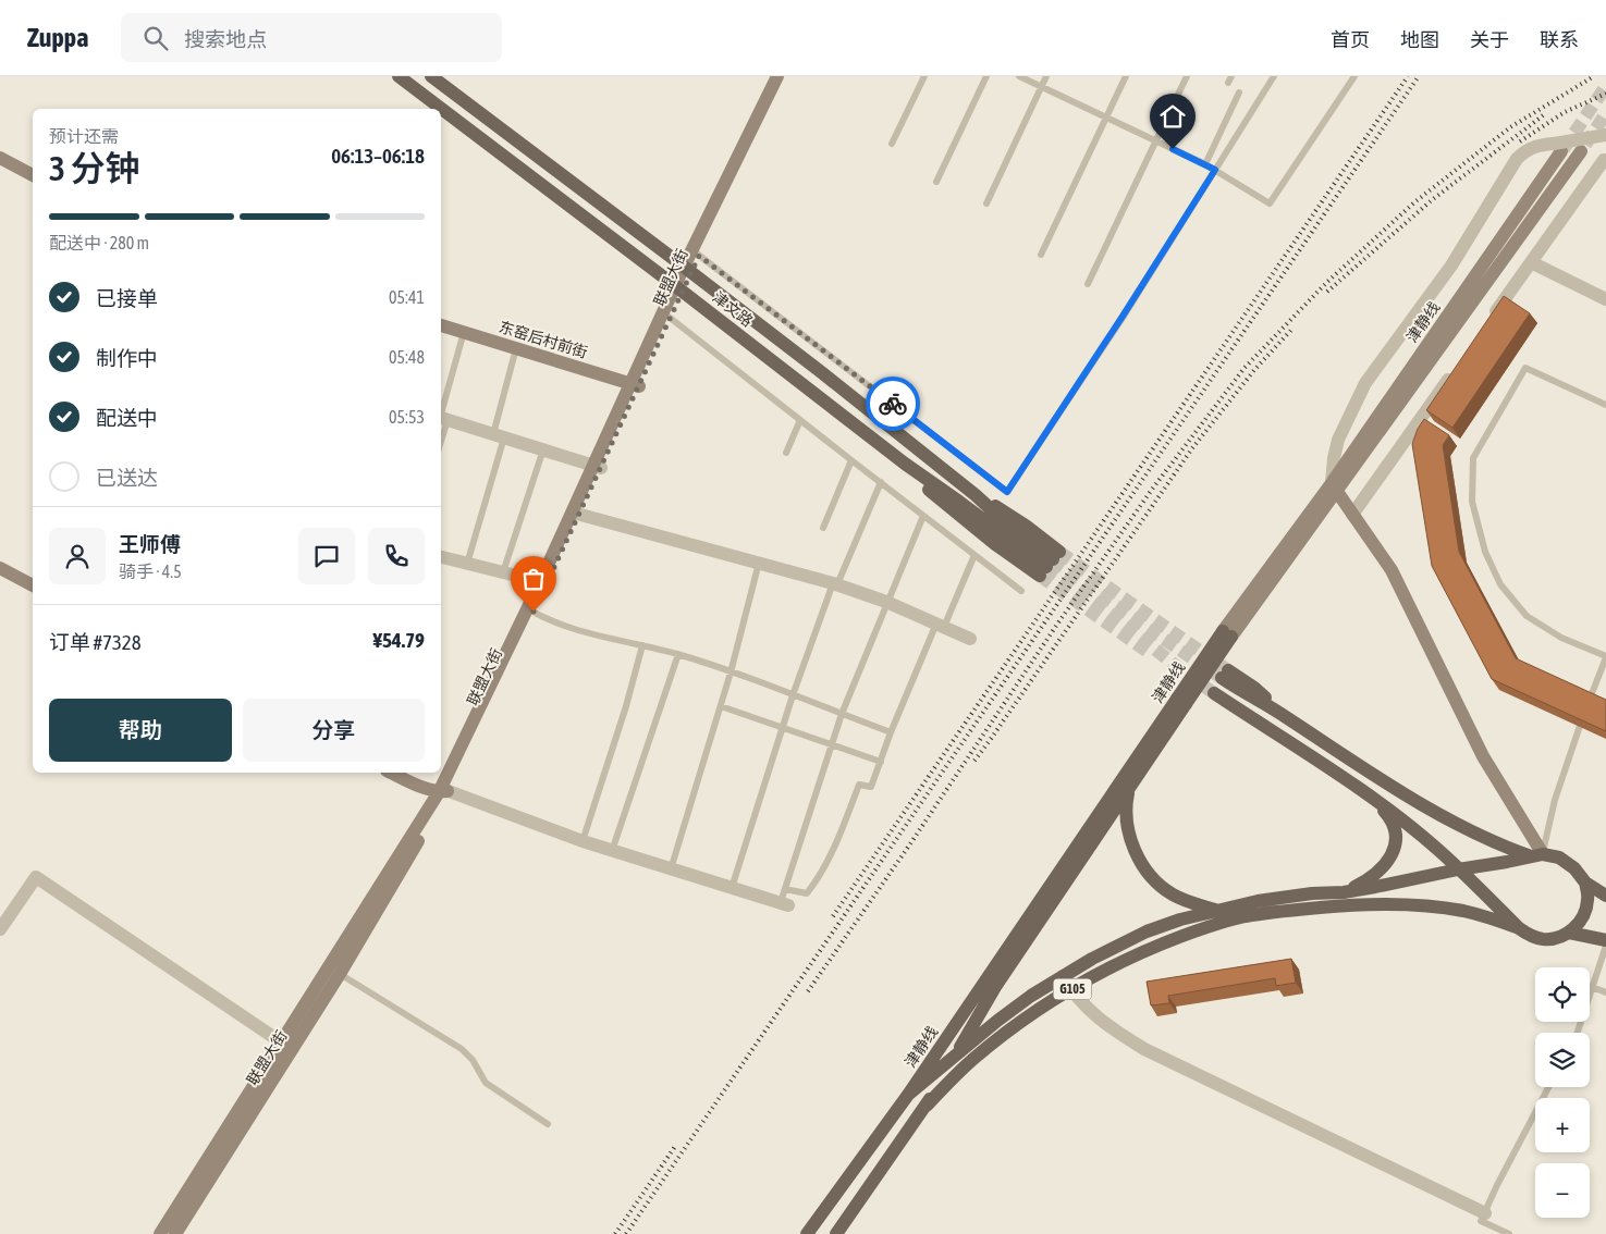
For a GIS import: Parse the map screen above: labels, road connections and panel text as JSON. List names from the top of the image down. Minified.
{"streets":{"main road":["联盟大街","津文路","津静线","东窑后村前街","G105"]},"crossings":[["联盟大街","津文路"],["联盟大街","东窑后村前街"],["津静线","G105"]],"page":{"header":"Zuppa","search":"搜索地点","nav":["首页","地图","关于","联系"],"heading":["3 分钟","预计还需","06:13–06:18"],"panel":["王师傅","骑手 · 4.5","订单 #7328","¥54.79"],"bar":"配送中 · 280 m","list":[["已接单","05:41"],["制作中","05:48"],["配送中","05:53"],"已送达"],"buttons":["帮助","分享"],"map_buttons":["+","−"]}}
